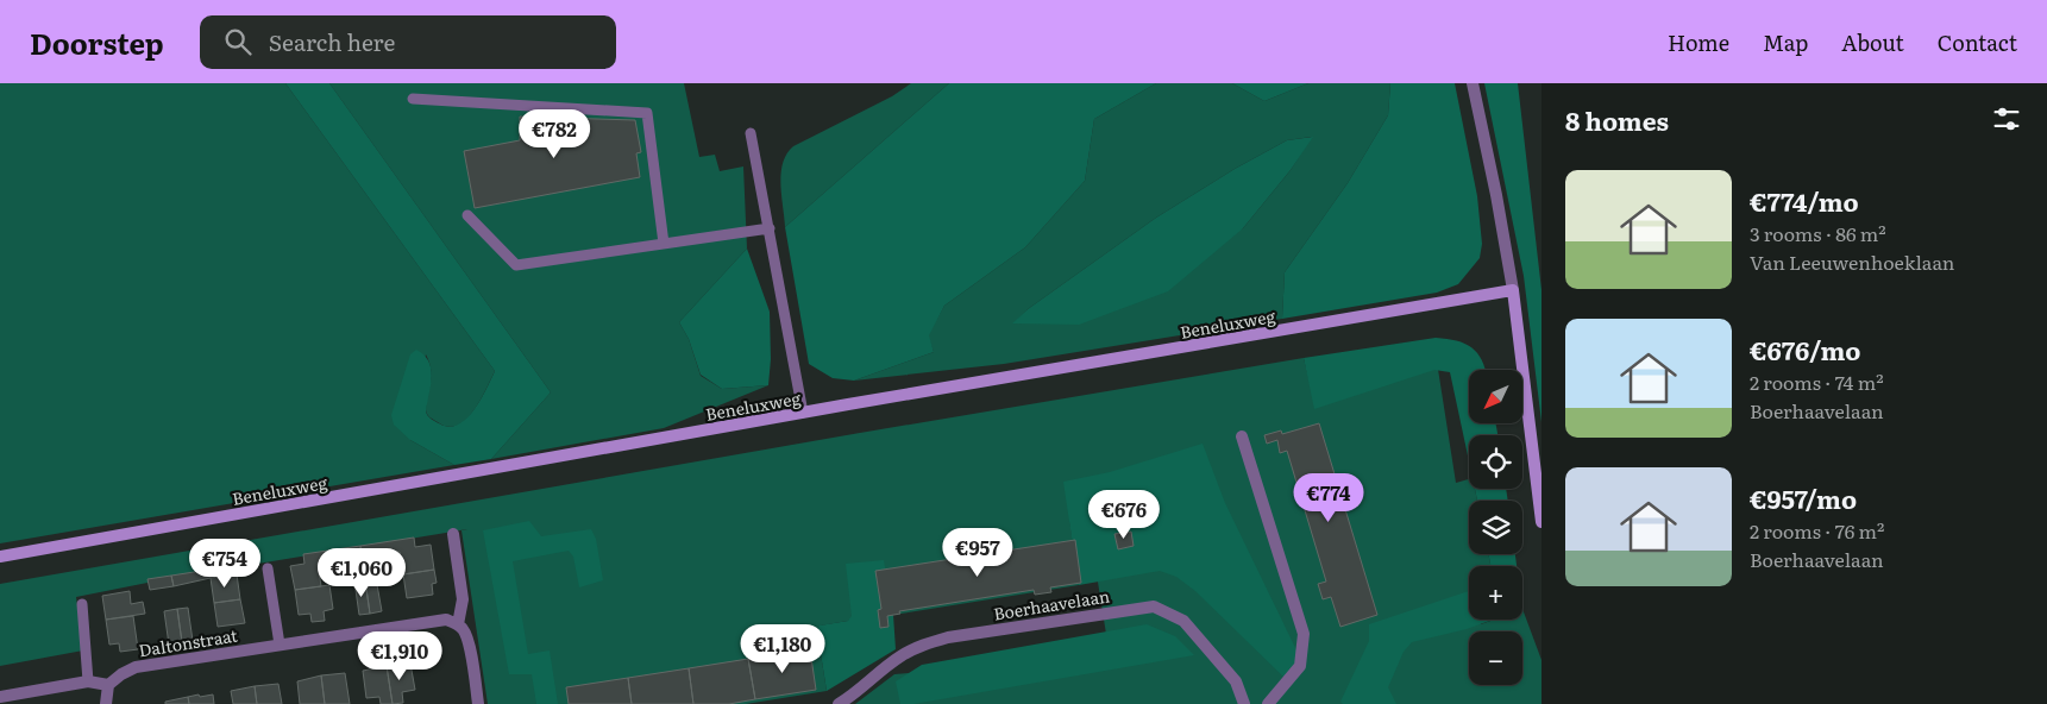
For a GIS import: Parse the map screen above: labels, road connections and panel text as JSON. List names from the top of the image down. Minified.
{"streets":{"main road":["Beneluxweg"],"street":["Boerhaavelaan","Daltonstraat"]},"north":"bottom left","page":{"header":"Doorstep","search":"Search here","nav":["Home","Map","About","Contact"],"heading":"8 homes","price":["€782","€774","€676","€957","€754","€1,060","€1,180","€1,910"],"list":[{"name":"€774/mo","note":"3 rooms · 86 m² · Van Leeuwenhoeklaan"},{"name":"€676/mo","note":"2 rooms · 74 m² · Boerhaavelaan"},{"name":"€957/mo","note":"2 rooms · 76 m² · Boerhaavelaan"}],"map_buttons":["+","−"]}}
